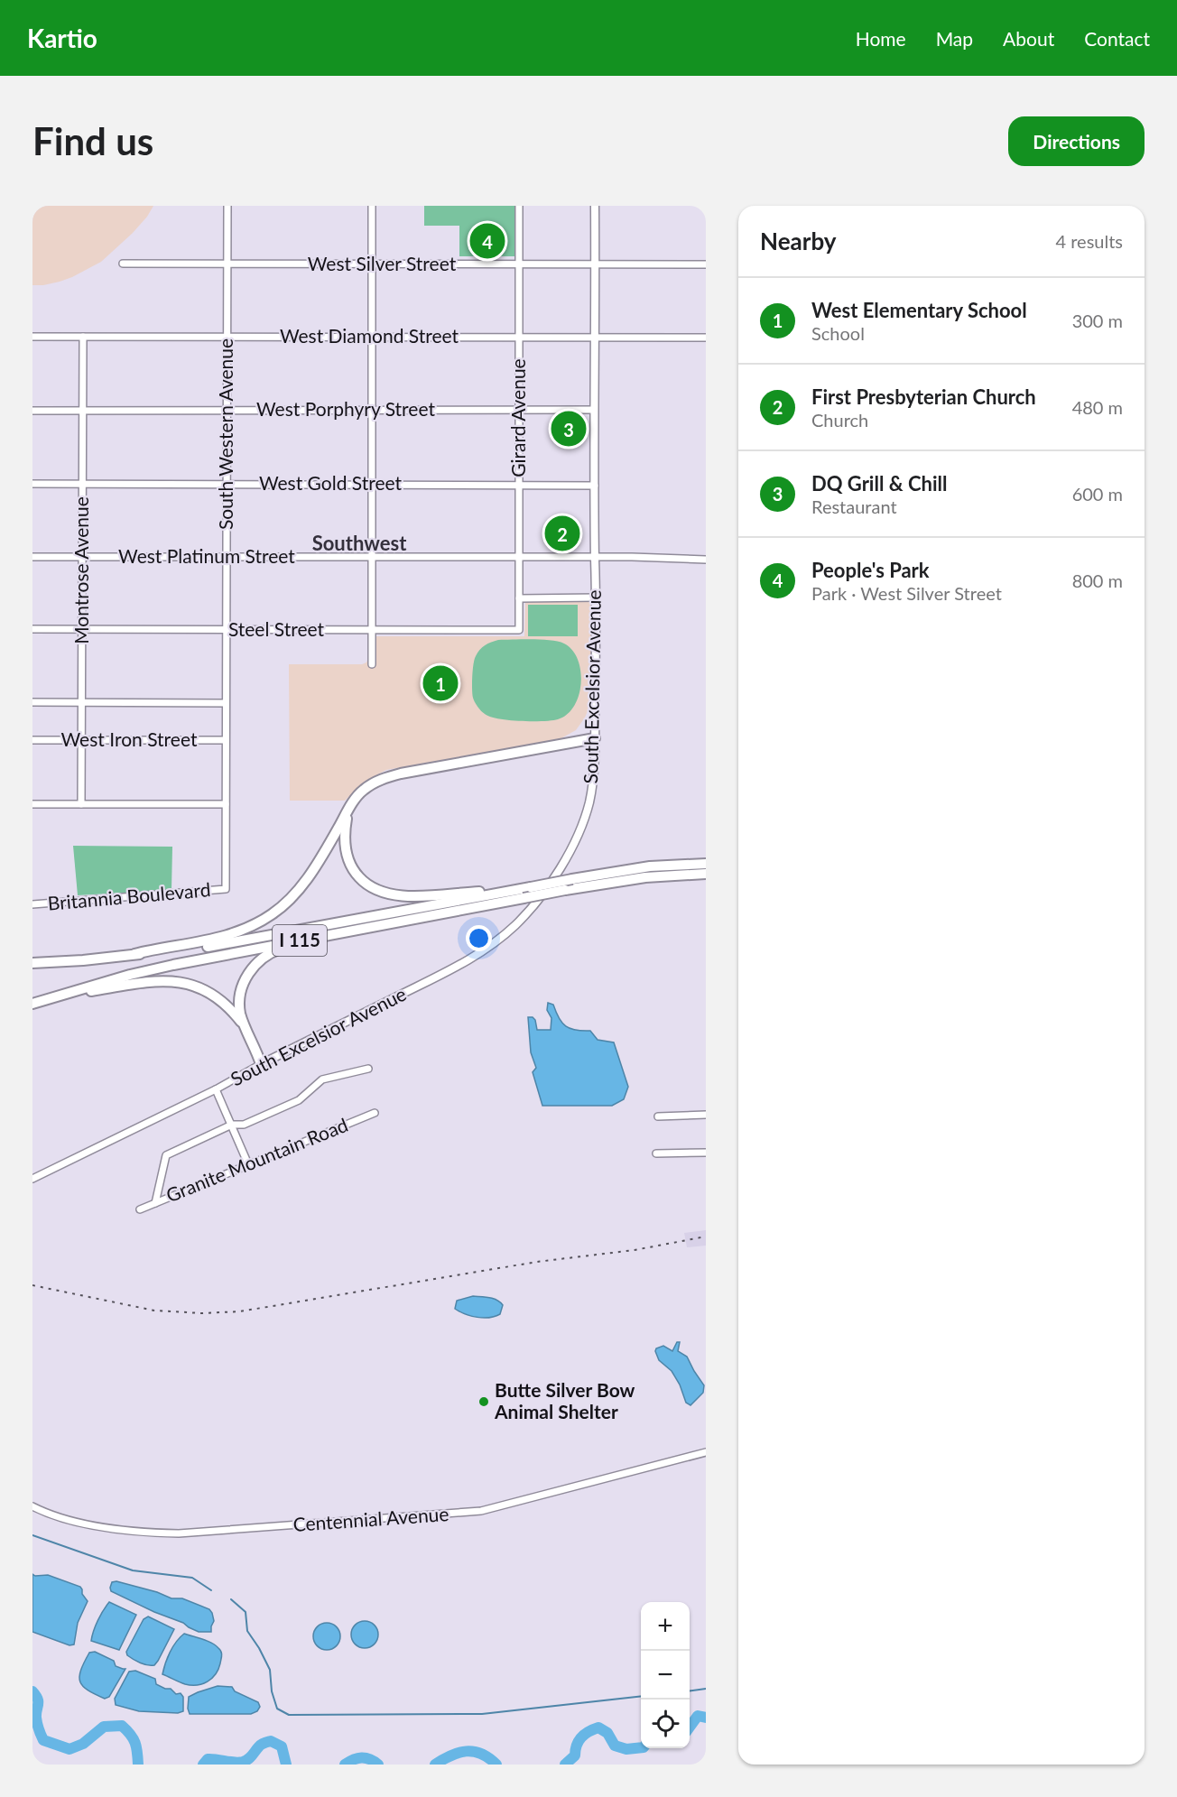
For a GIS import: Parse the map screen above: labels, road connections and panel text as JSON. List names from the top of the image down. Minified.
{"streets":{"highway":["I 115"],"main road":["South Excelsior Avenue"],"street":["West Silver Street","West Diamond Street","West Porphyry Street","Girard Avenue","South Western Avenue","West Gold Street","West Platinum Street","Montrose Avenue","Steel Street","West Iron Street","Britannia Boulevard","Granite Mountain Road","Centennial Avenue"]},"crossings":[["West Silver Street","Girard Avenue"],["West Silver Street","South Western Avenue"],["West Silver Street","South Excelsior Avenue"],["West Diamond Street","Girard Avenue"],["West Diamond Street","South Western Avenue"],["West Diamond Street","Montrose Avenue"],["West Diamond Street","South Excelsior Avenue"],["West Porphyry Street","Girard Avenue"],["West Porphyry Street","South Western Avenue"],["West Porphyry Street","Montrose Avenue"],["West Porphyry Street","South Excelsior Avenue"],["Girard Avenue","West Gold Street"],["Girard Avenue","West Platinum Street"],["Girard Avenue","Steel Street"],["South Western Avenue","West Gold Street"],["South Western Avenue","West Platinum Street"],["South Western Avenue","Steel Street"],["South Western Avenue","West Iron Street"],["South Western Avenue","Britannia Boulevard"],["West Gold Street","Montrose Avenue"],["West Gold Street","South Excelsior Avenue"],["West Platinum Street","Montrose Avenue"],["West Platinum Street","South Excelsior Avenue"],["Montrose Avenue","Steel Street"],["Montrose Avenue","West Iron Street"]],"districts":["Southwest"],"places":["Butte Silver Bow Animal Shelter"],"page":{"header":"Kartio","nav":["Home","Map","About","Contact"],"buttons":"Directions","title":"Find us","heading":["Nearby","4 results"],"pins":["4","3","2","1"],"list":[{"mark":"1","name":"West Elementary School","note":"School","value":"300 m"},{"mark":"2","name":"First Presbyterian Church","note":"Church","value":"480 m"},{"mark":"3","name":"DQ Grill & Chill","note":"Restaurant","value":"600 m"},{"mark":"4","name":"People's Park","note":"Park · West Silver Street","value":"800 m"}],"map_buttons":["+","−"]}}
